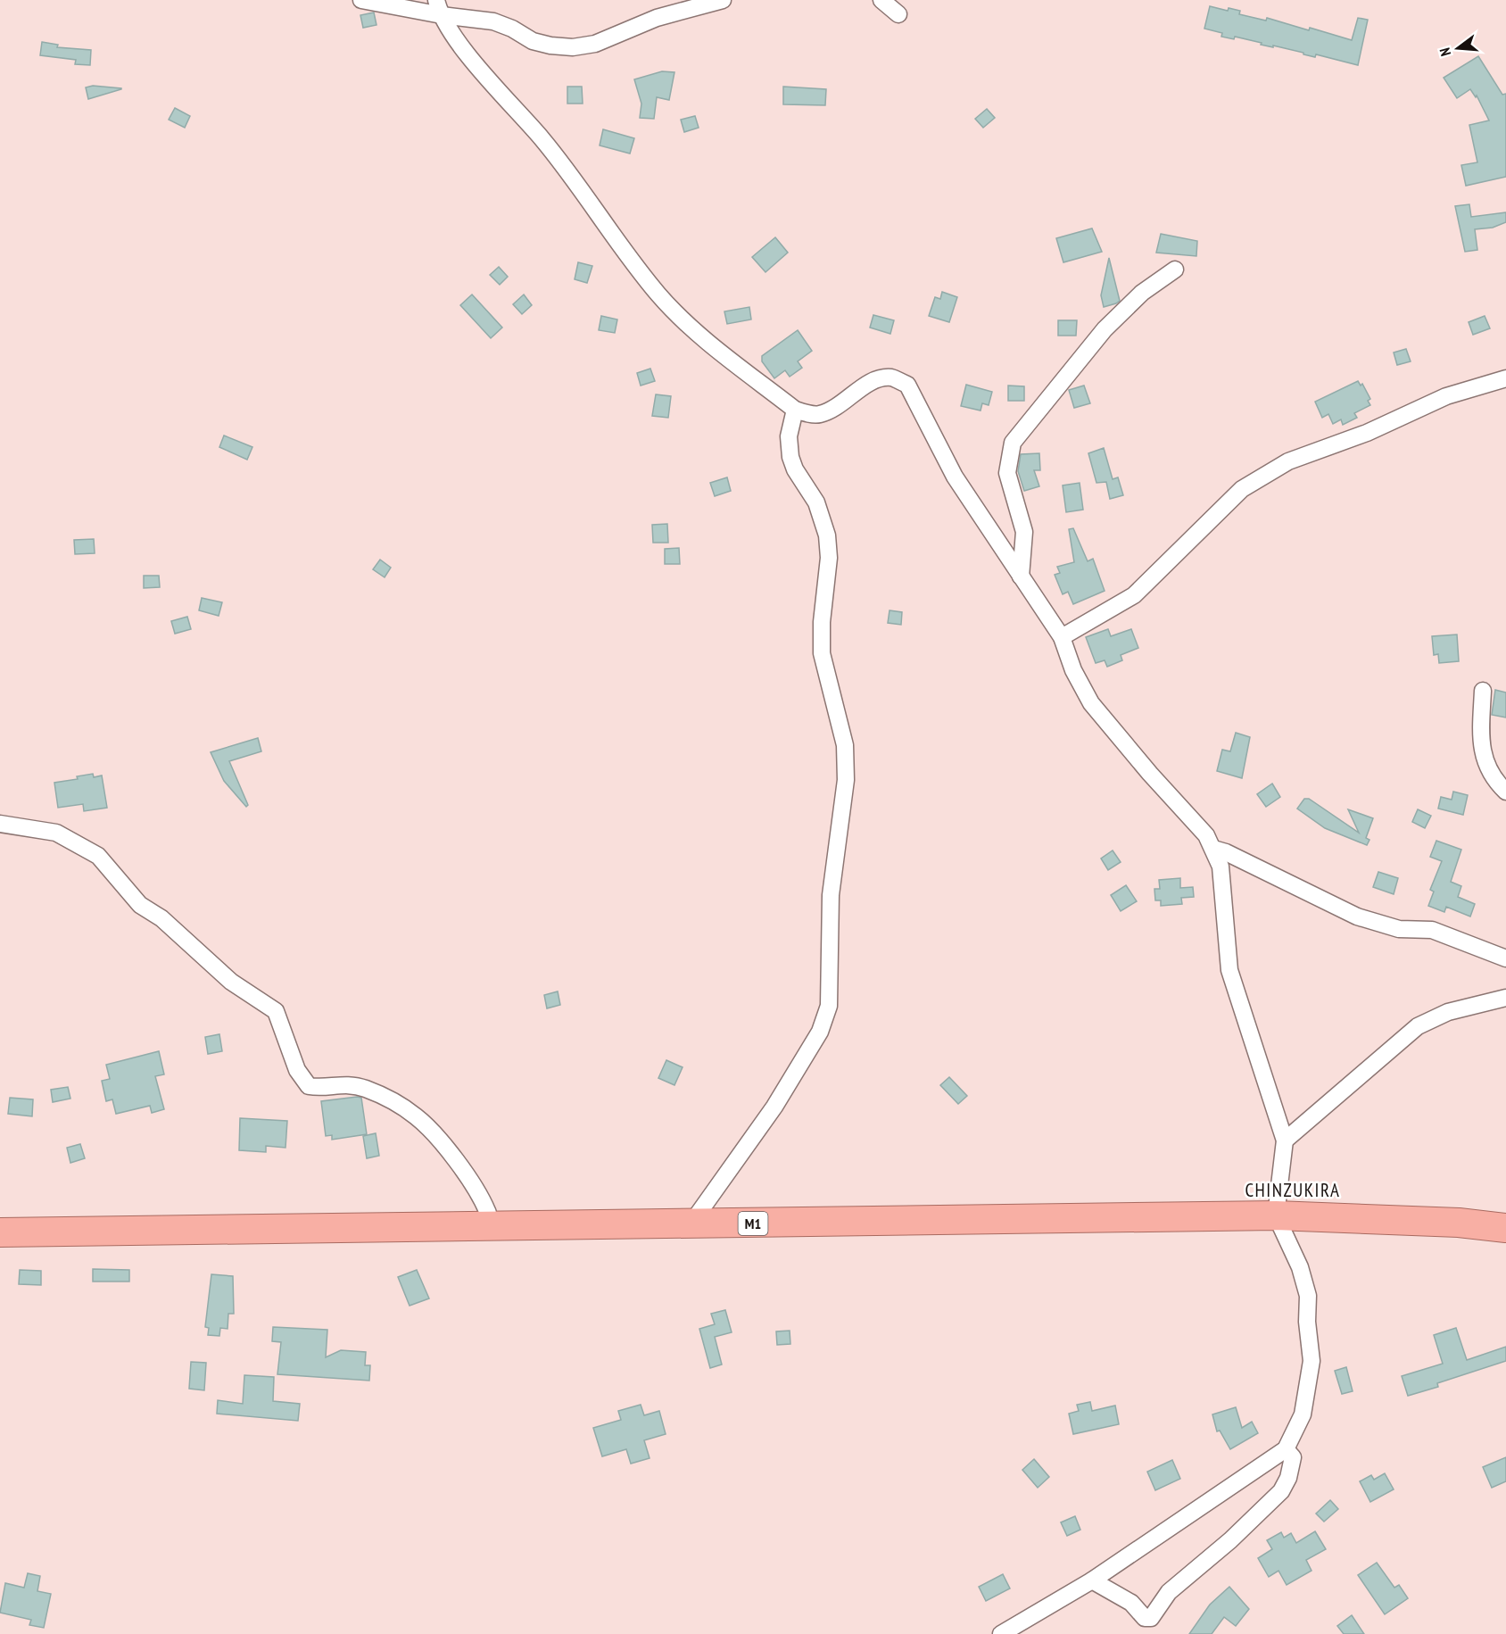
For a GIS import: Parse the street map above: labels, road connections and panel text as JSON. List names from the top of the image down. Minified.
{"streets":{"highway":["M1"]},"districts":["CHINZUKIRA"],"north":"left"}
